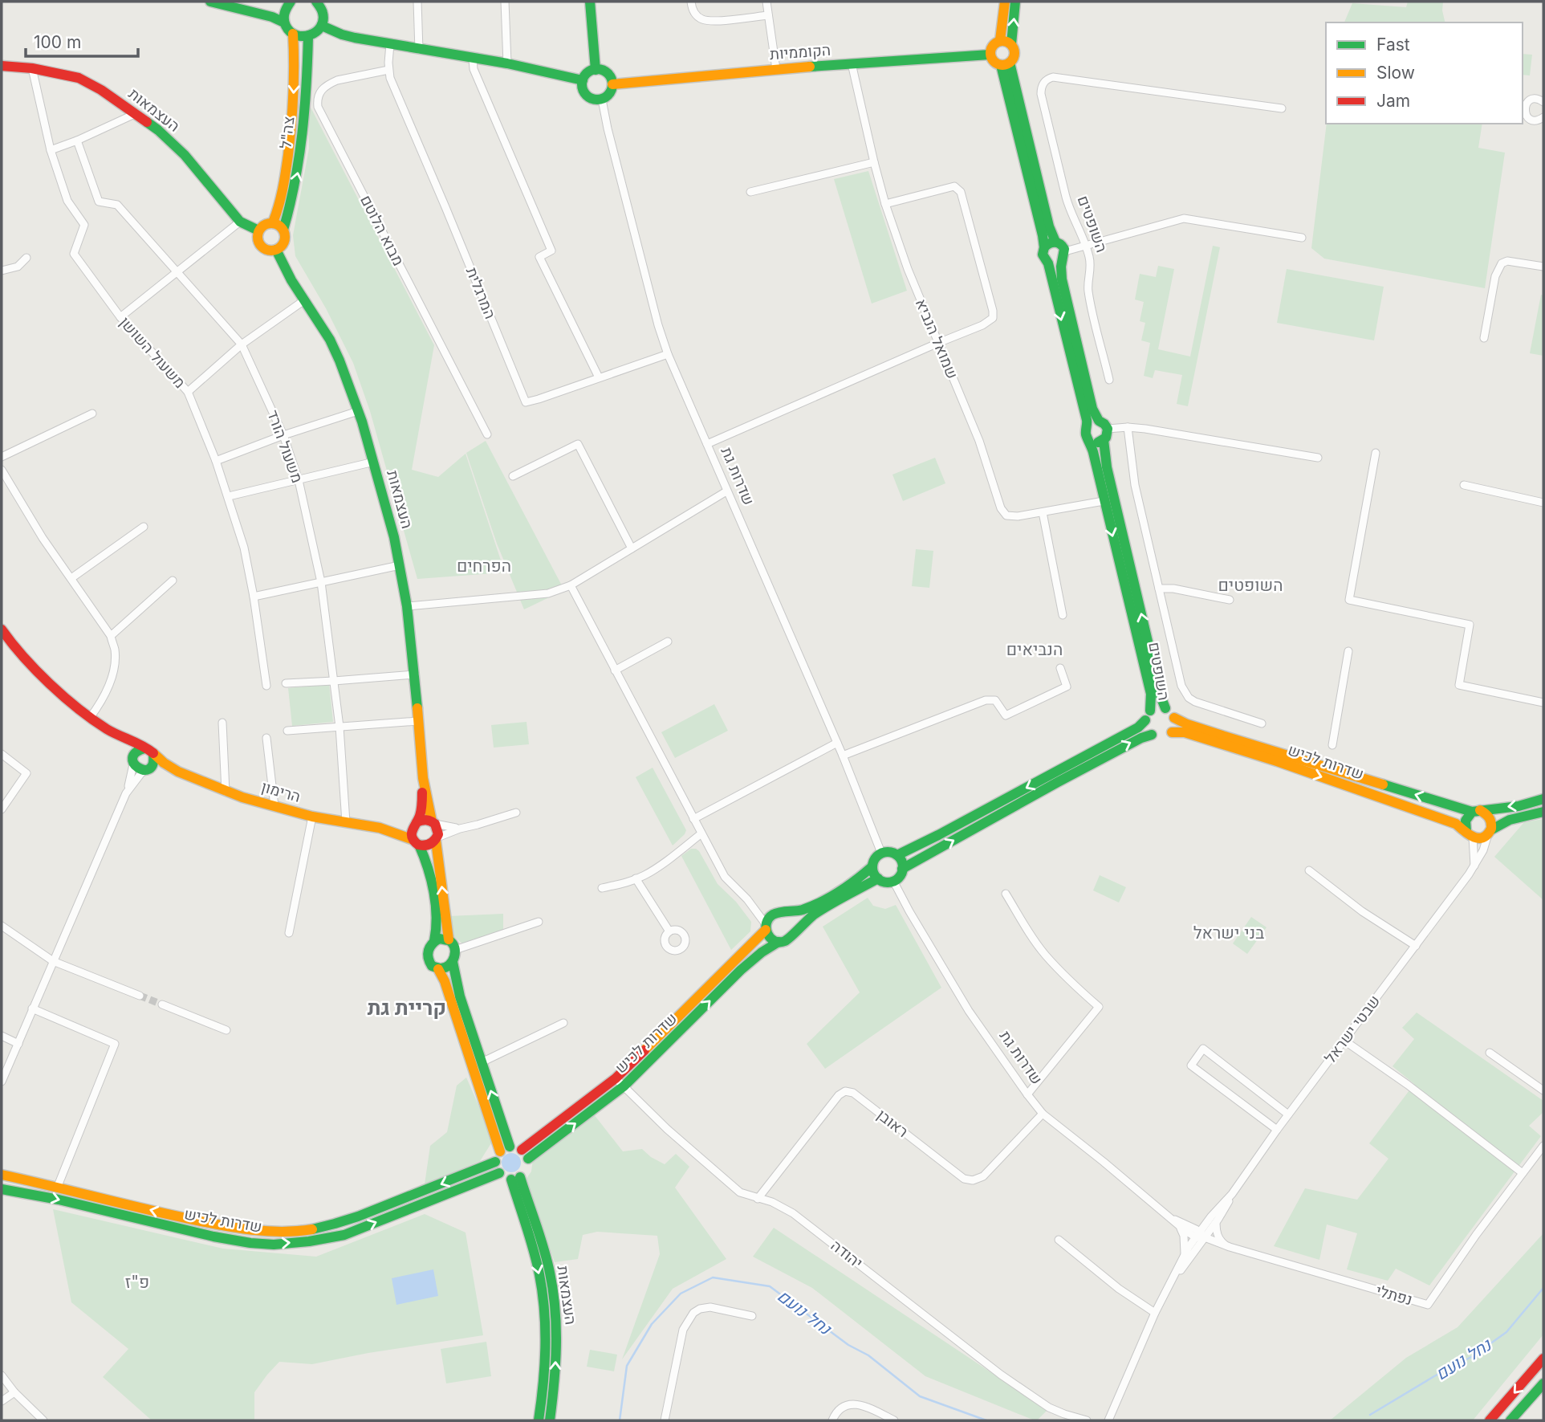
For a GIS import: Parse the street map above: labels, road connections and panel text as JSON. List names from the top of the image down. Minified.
{"streets":{"main road":["הקוממיות","העצמאות","צה\"ל","השופטים","שדרות לכיש","הרימון"],"street":["מבוא הלוטם","המרגלית","שמואל הנביא","משעול השושן","משעול הורד","שדרות גת","שבטי ישראל","ראובן","יהודה","נפתלי"]},"crossings":[["הקוממיות","שמואל הנביא"],["הקוממיות","שדרות גת"],["העצמאות","צה\"ל"],["העצמאות","משעול השושן"],["העצמאות","שדרות לכיש"],["העצמאות","הרימון"],["השופטים","שמואל הנביא"],["השופטים","שדרות לכיש"],["מבוא הלוטם","המרגלית"],["המרגלית","שדרות גת"],["משעול הורד","הרימון"],["שדרות גת","שבטי ישראל"],["שדרות גת","ראובן"],["שדרות גת","נפתלי"],["שדרות לכיש","שבטי ישראל"],["שדרות לכיש","יהודה"],["שבטי ישראל","נפתלי"],["ראובן","יהודה"]],"districts":["הפרחים","השופטים","הנביאים","בני ישראל","קריית גת","פ\"ז"],"water":["נחל נועם"],"legend":["Fast","Slow","Jam"],"scale_bar":"100 m"}
